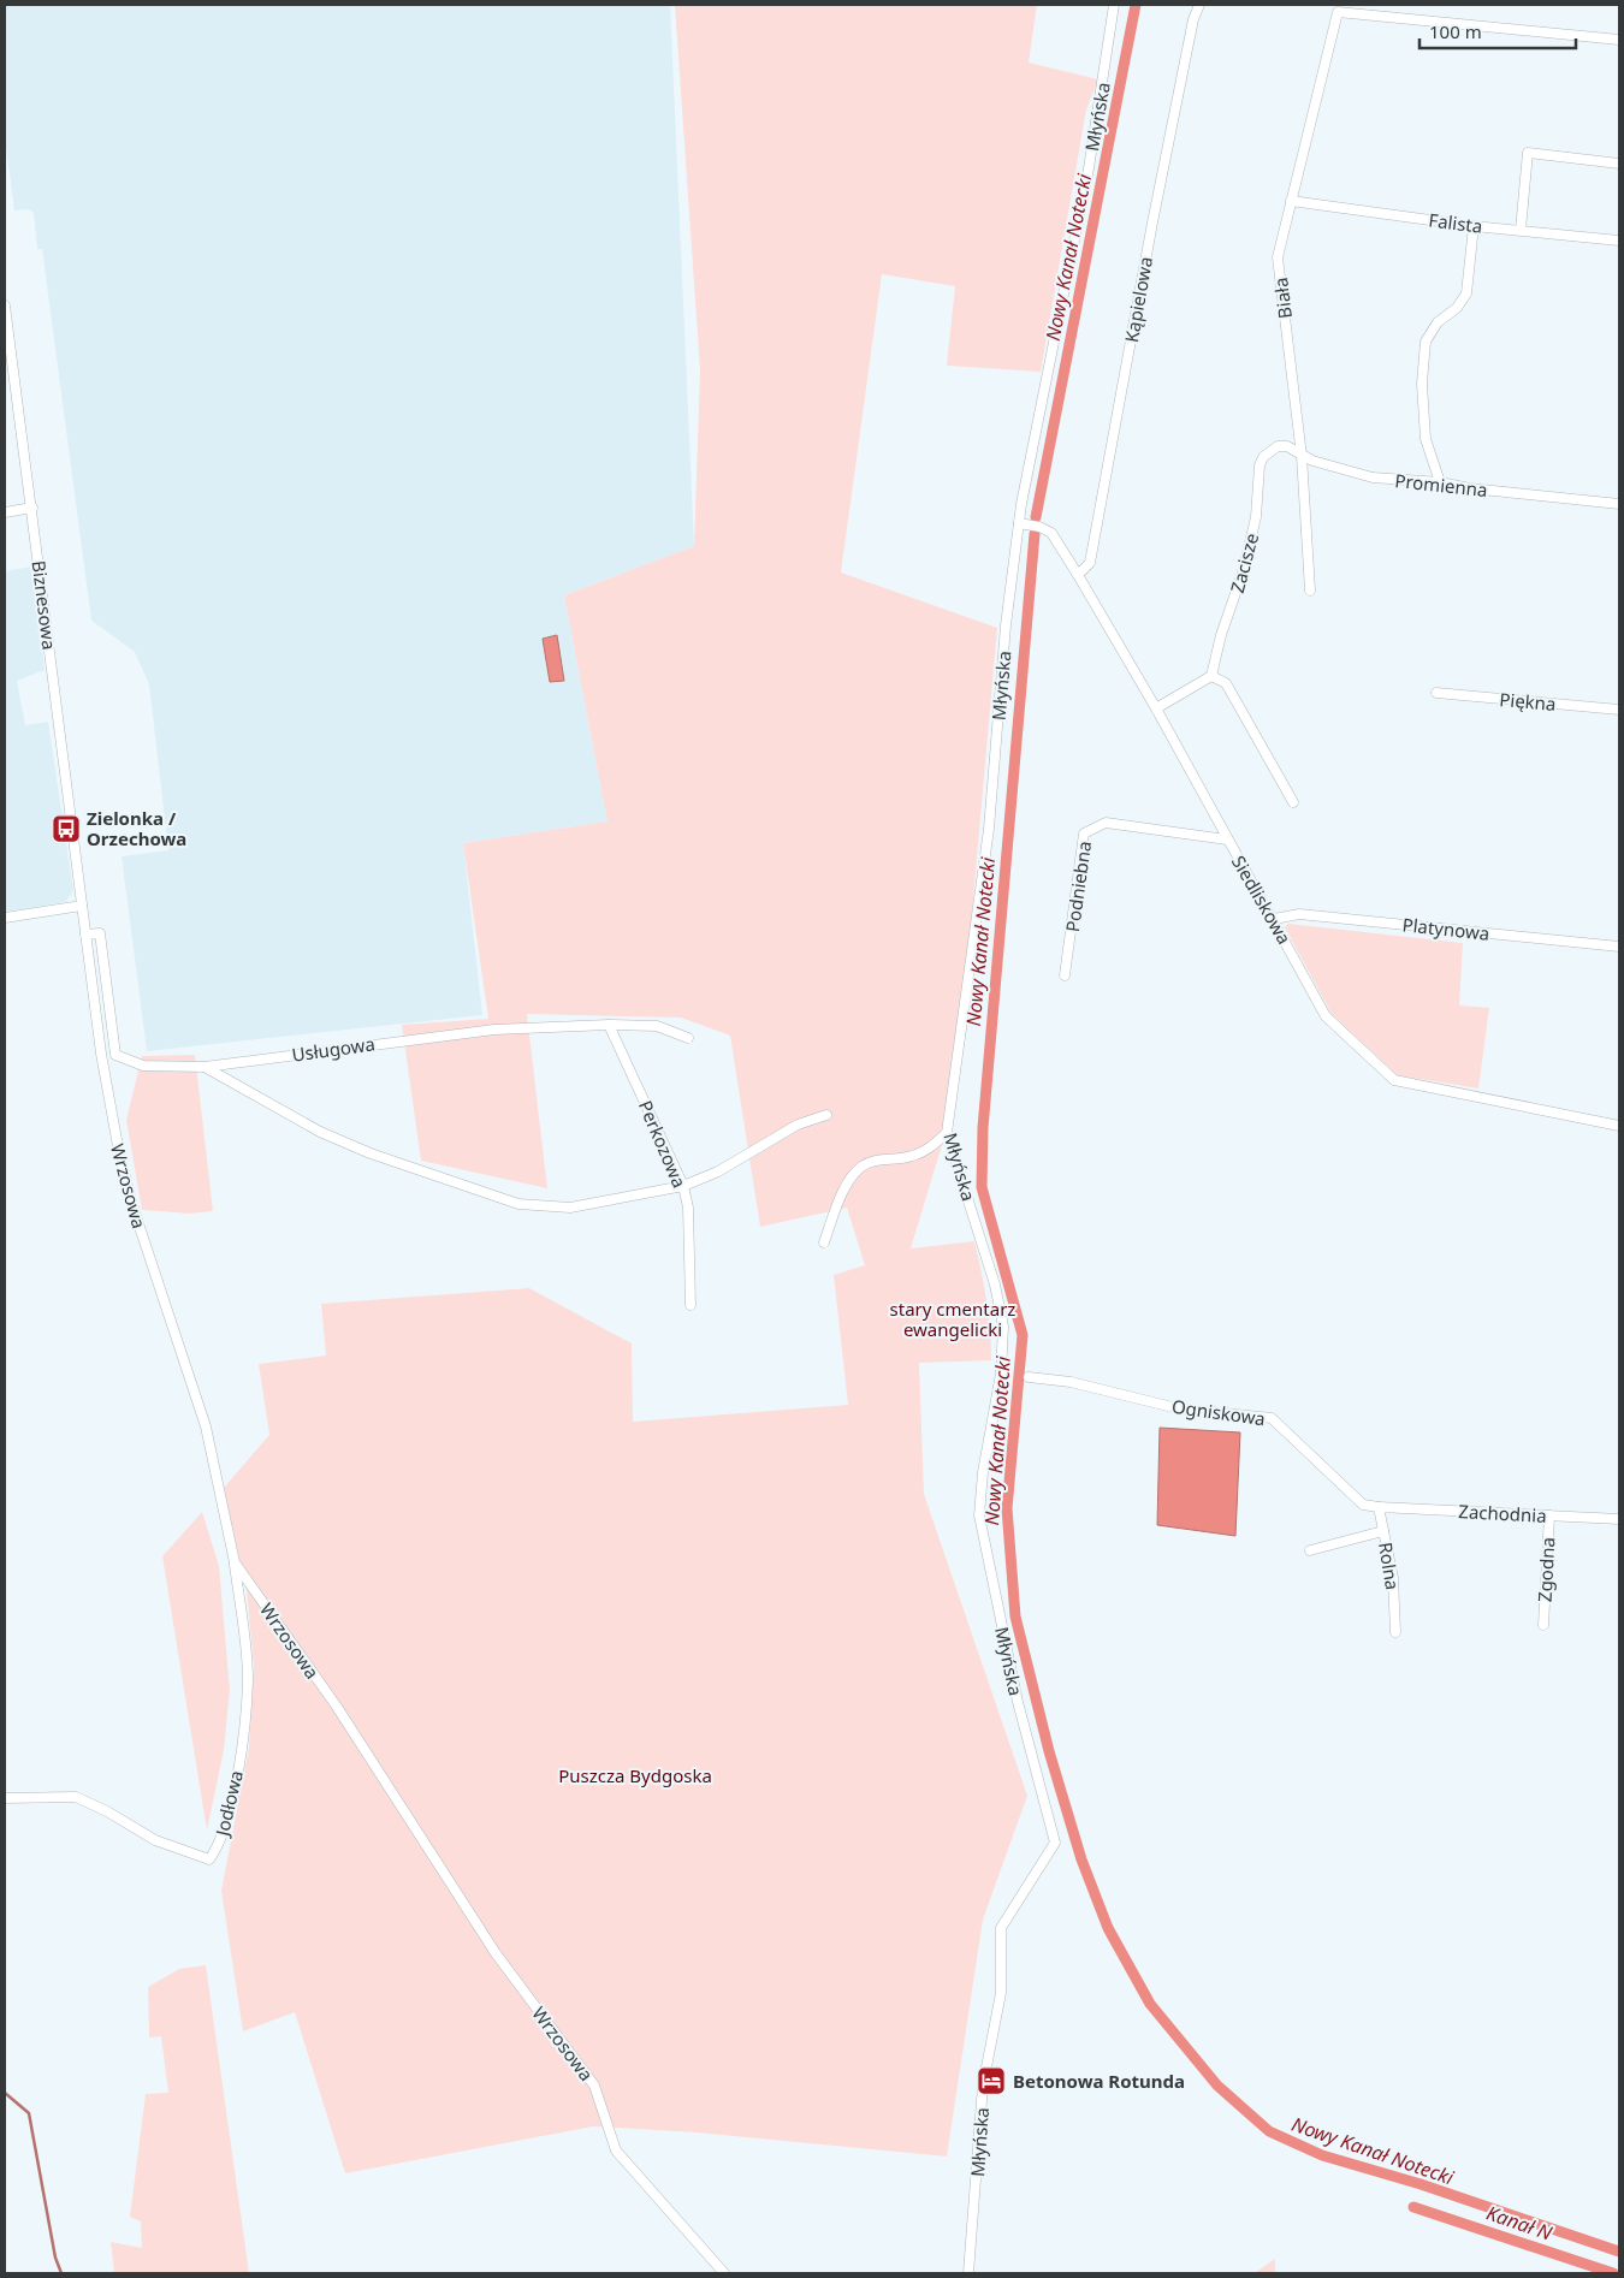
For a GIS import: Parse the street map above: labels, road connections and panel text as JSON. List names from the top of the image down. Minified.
{"streets":{"street":["Młyńska","Falista","Biała","Kąpielowa","Promienna","Zacisze","Biznesowa","Piękna","Podniebna","Siedliskowa","Platynowa","Usługowa","Perkozowa","Wrzosowa","Ogniskowa","Zachodnia","Rolna","Zgodna","Jodłowa"]},"crossings":[["Młyńska","Siedliskowa"],["Falista","Biała"],["Biała","Promienna"],["Kąpielowa","Siedliskowa"],["Promienna","Zacisze"],["Biznesowa","Wrzosowa"],["Podniebna","Siedliskowa"],["Siedliskowa","Platynowa"],["Usługowa","Perkozowa"],["Usługowa","Wrzosowa"],["Wrzosowa","Jodłowa"],["Ogniskowa","Zachodnia"],["Ogniskowa","Rolna"],["Zachodnia","Rolna"],["Zachodnia","Zgodna"]],"water":["Nowy Kanał Notecki","Kanał N"],"parks":["stary cmentarz ewangelicki","Puszcza Bydgoska"],"places":{"bus stop":["Zielonka / Orzechowa"],"hotel":["Betonowa Rotunda"]},"scale_bar":"100 m"}
